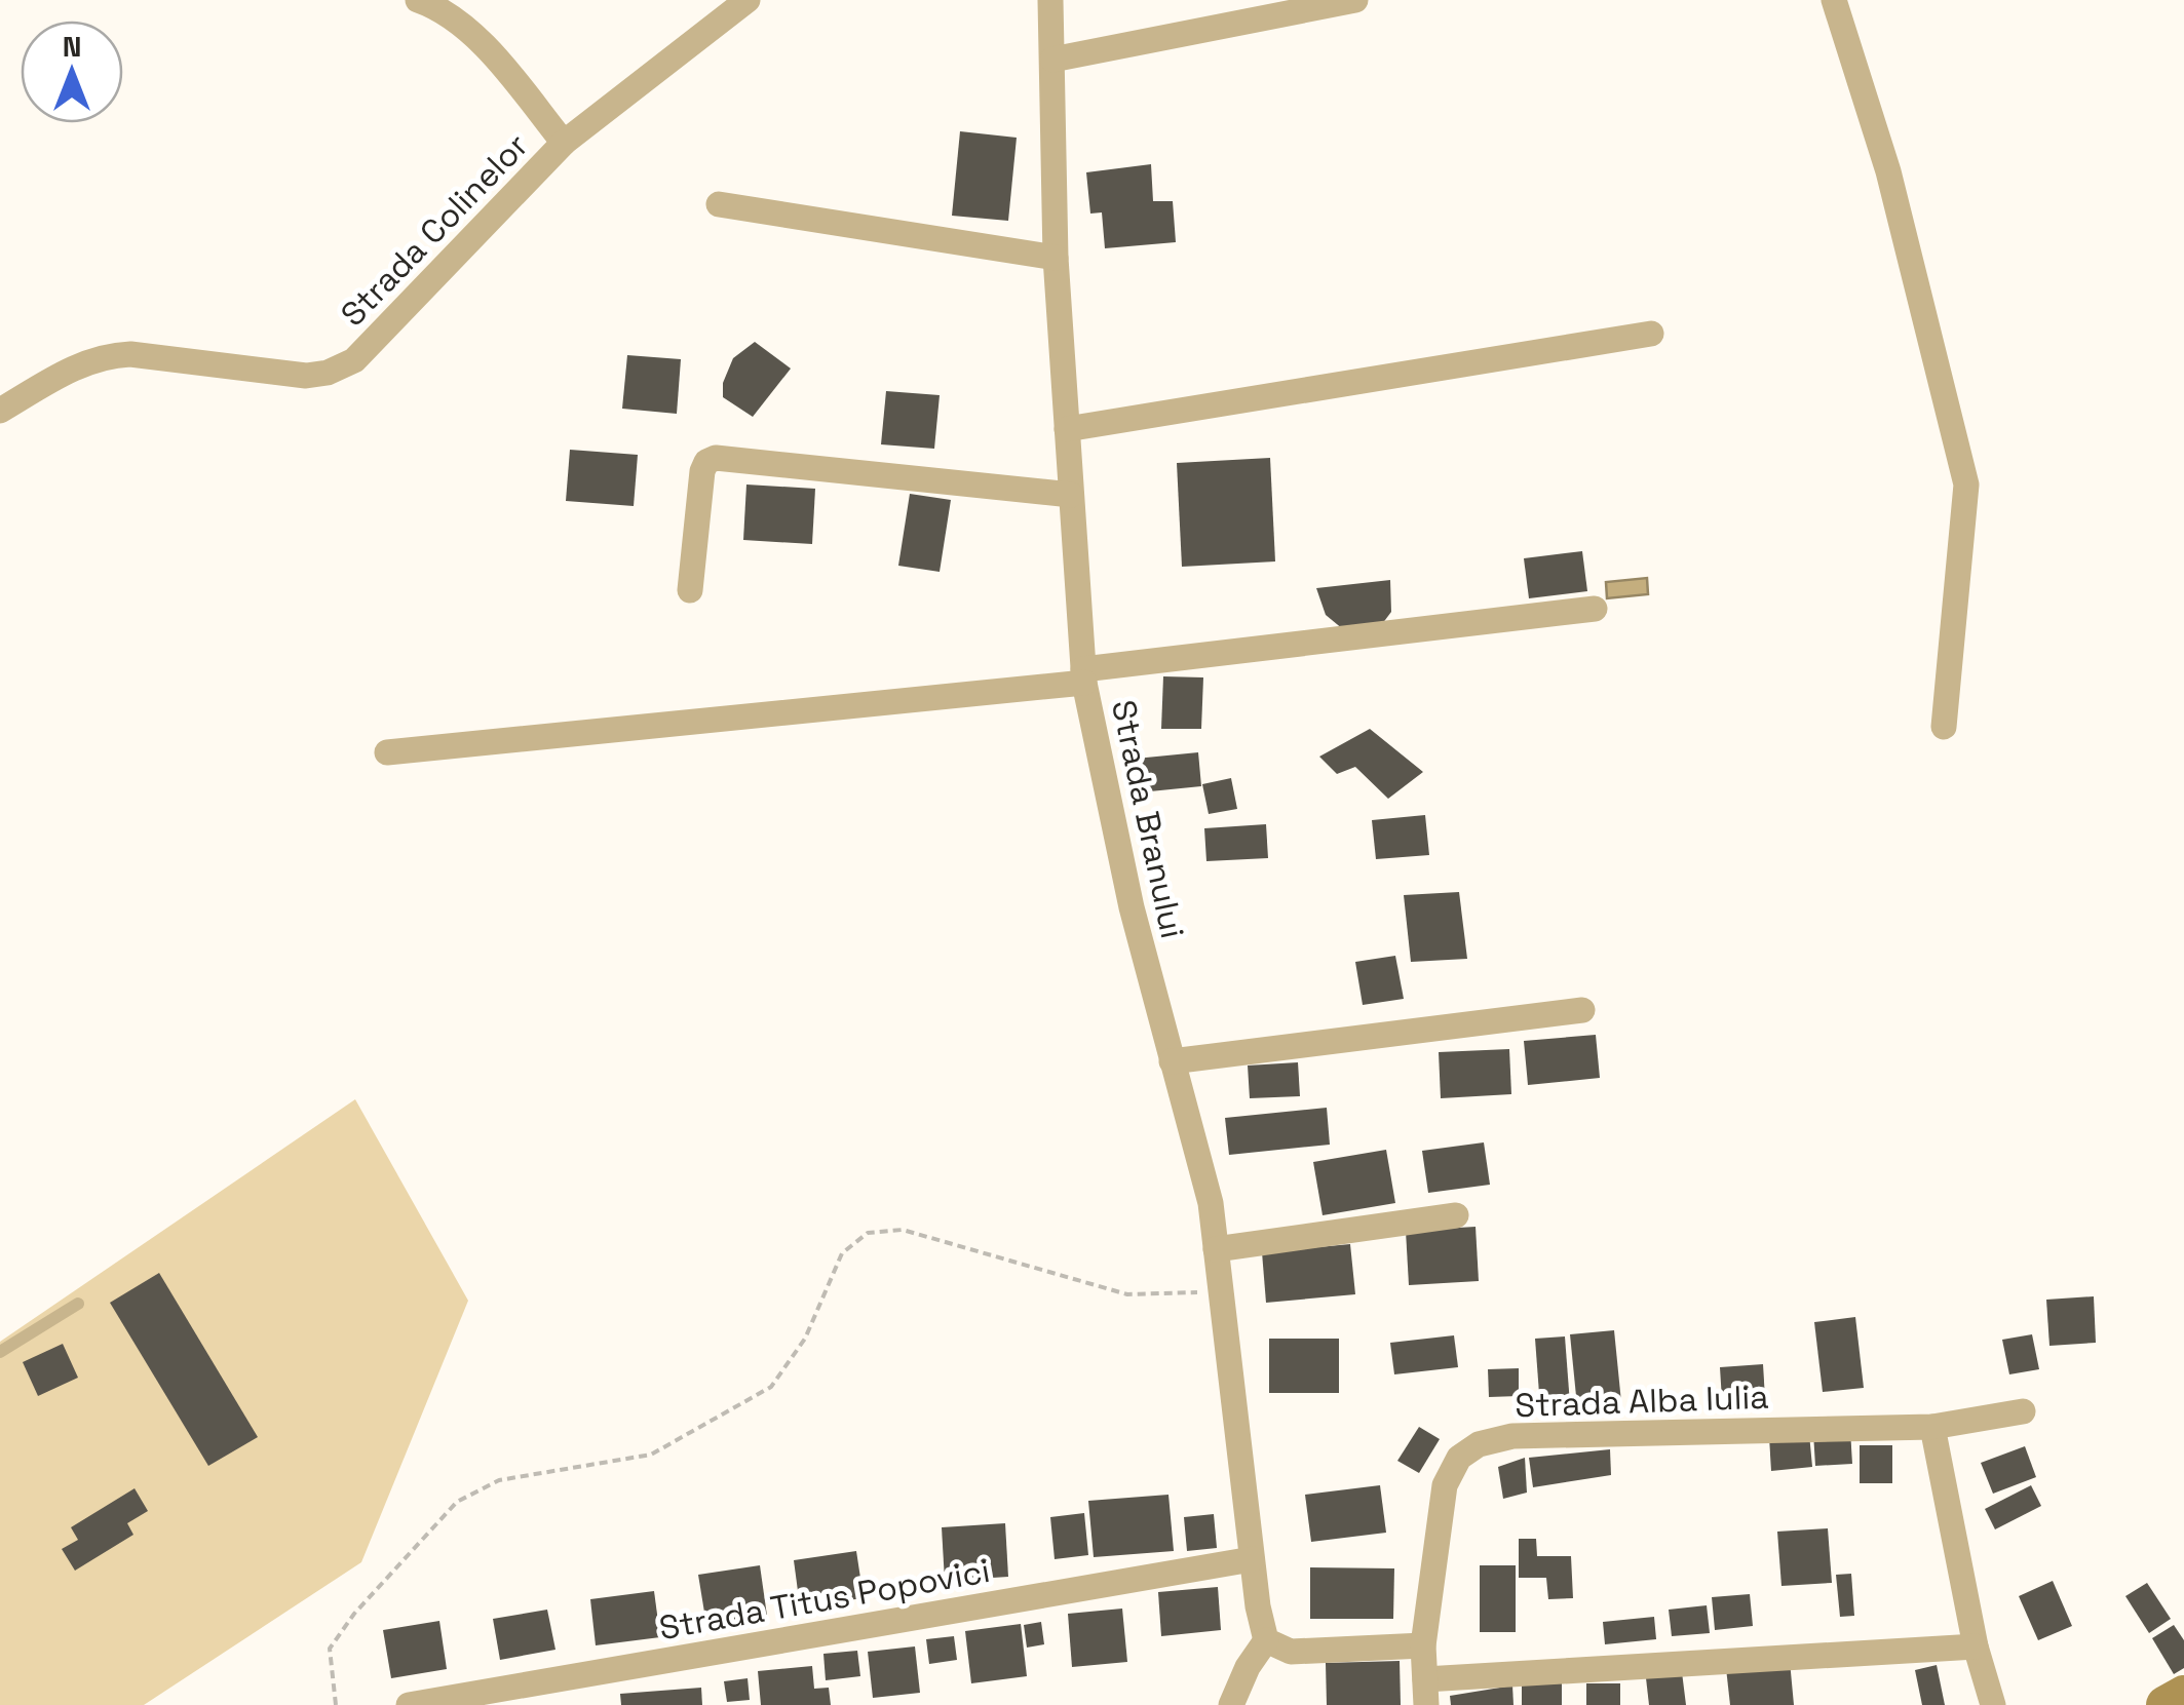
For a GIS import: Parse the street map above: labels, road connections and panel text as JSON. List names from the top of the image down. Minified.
{"streets":{"street":["Strada Colinelor","Strada Branului","Strada Alba Iulia","Strada Titus Popovici"]},"crossings":[["Strada Branului","Strada Titus Popovici"]],"north":"top"}
